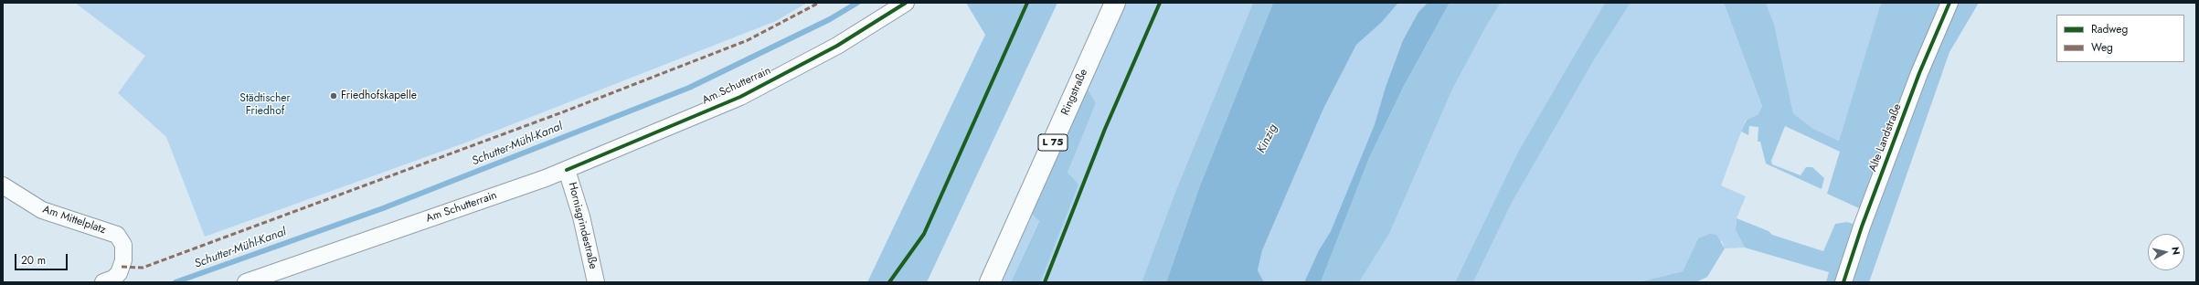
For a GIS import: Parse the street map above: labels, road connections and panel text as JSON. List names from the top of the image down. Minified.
{"streets":{"main road":["Ringstraße","L 75"],"street":["Am Schutterrain","Alte Landstraße","Am Mittelplatz","Hornisgrindestraße"]},"crossings":[["Am Schutterrain","Hornisgrindestraße"]],"water":["Kinzig","Schutter-Mühl-Kanal"],"parks":["Städtischer Friedhof"],"places":["Friedhofskapelle"],"legend":["Radweg","Weg"],"scale_bar":"20 m","north":"right"}
